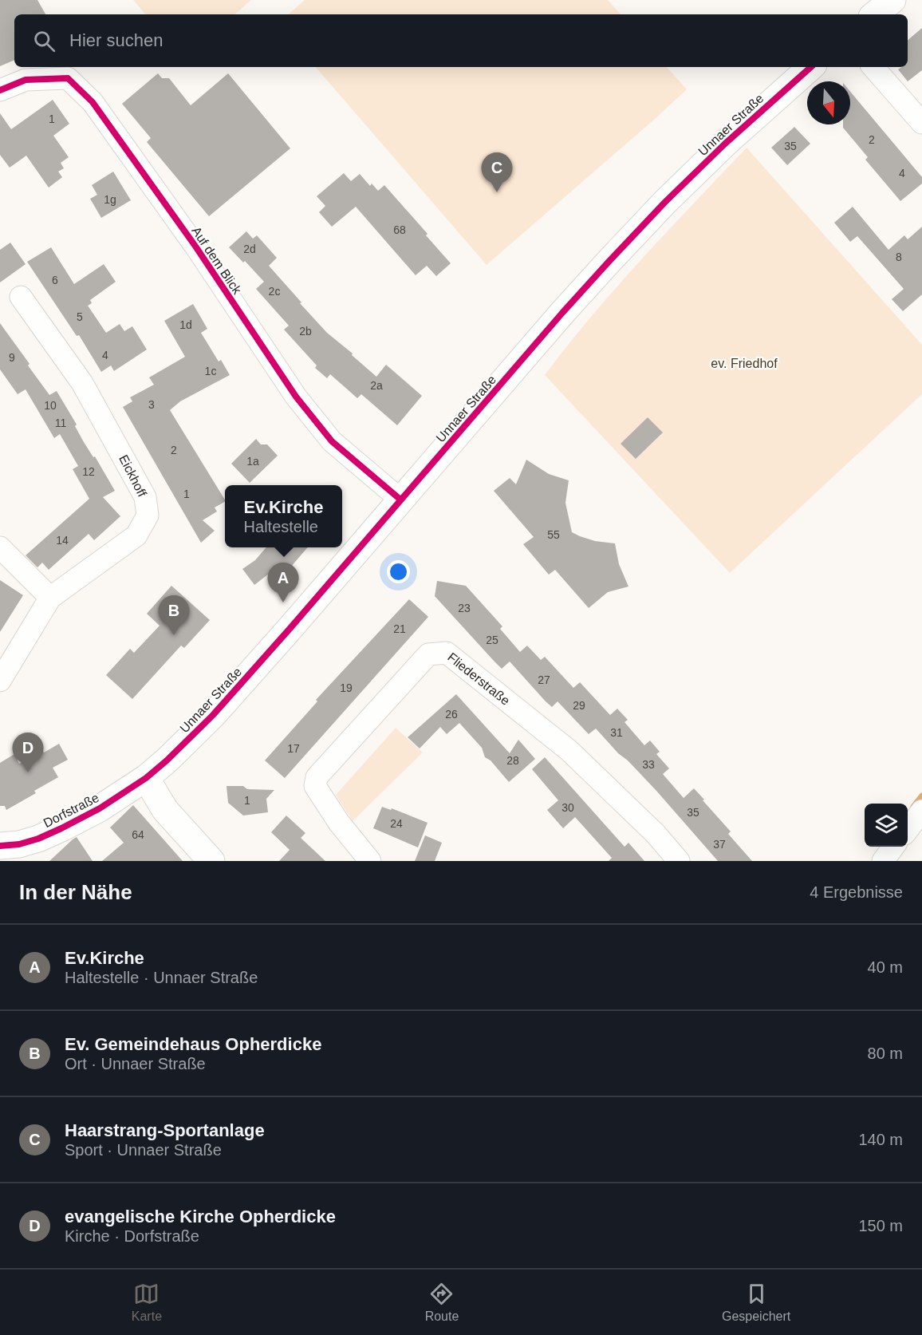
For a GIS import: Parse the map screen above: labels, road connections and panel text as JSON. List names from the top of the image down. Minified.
{"streets":{"main road":["Unnaer Straße","Dorfstraße"],"street":["Auf dem Blick","Eickhoff","Fliederstraße"]},"crossings":[["Unnaer Straße","Auf dem Blick"],["Unnaer Straße","Dorfstraße"]],"parks":["ev. Friedhof"],"house_numbers":["1","2","35","4","1g","68","2d","8","6","2c","5","1d","2b","4","9","1c","2a","3","10","11","2","1a","12","1","55","14","23","21","25","27","19","29","26","31","17","28","33","1","30","35","24","64","37"],"north":"bottom","page":{"search":"Hier suchen","pins":["C","A","B","D"],"popup":["Ev.Kirche","Haltestelle"],"heading":["In der Nähe","4 Ergebnisse"],"list":[{"mark":"A","name":"Ev.Kirche","note":"Haltestelle · Unnaer Straße","value":"40 m"},{"mark":"B","name":"Ev. Gemeindehaus Opherdicke","note":"Ort · Unnaer Straße","value":"80 m"},{"mark":"C","name":"Haarstrang-Sportanlage","note":"Sport · Unnaer Straße","value":"140 m"},{"mark":"D","name":"evangelische Kirche Opherdicke","note":"Kirche · Dorfstraße","value":"150 m"}],"nav":["Karte","Route","Gespeichert"]}}
